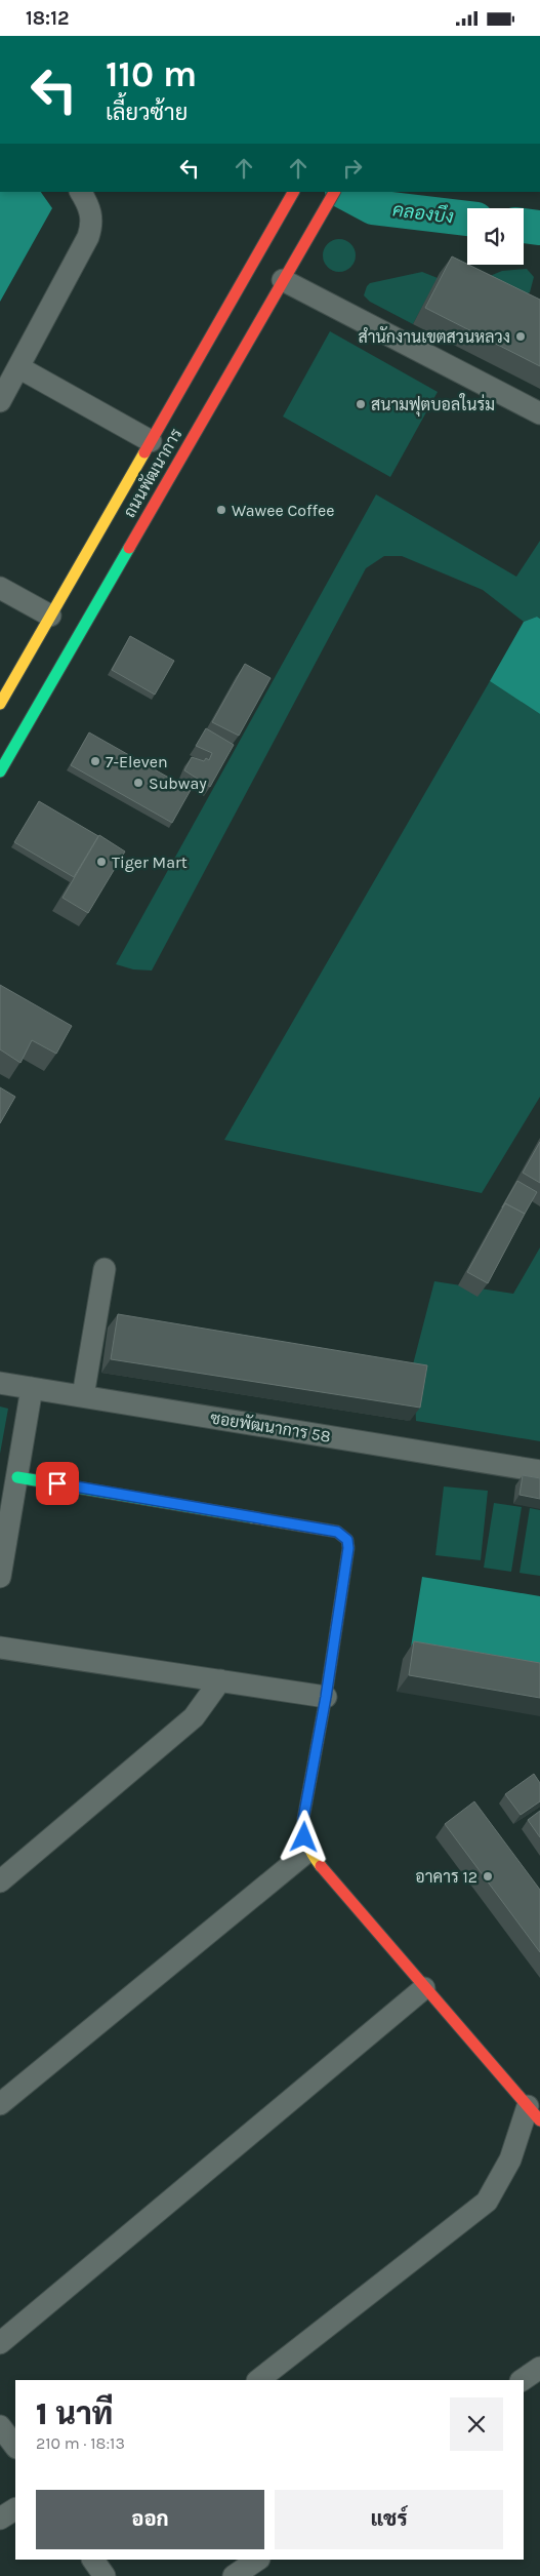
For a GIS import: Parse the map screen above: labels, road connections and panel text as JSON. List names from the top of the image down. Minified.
{"streets":{"main road":["ถนนพัฒนาการ"],"street":["ซอยพัฒนาการ 58"]},"water":["คลองบึง"],"places":["สำนักงานเขตสวนหลวง","สนามฟุตบอลในร่ม","Wawee Coffee","7-Eleven","Subway","Tiger Mart","อาคาร 12"],"page":{"status":"18:12","turn":["110 m","เลี้ยวซ้าย"],"heading":["1 นาที","210 m · 18:13"],"buttons":["ออก","แชร์"]}}
